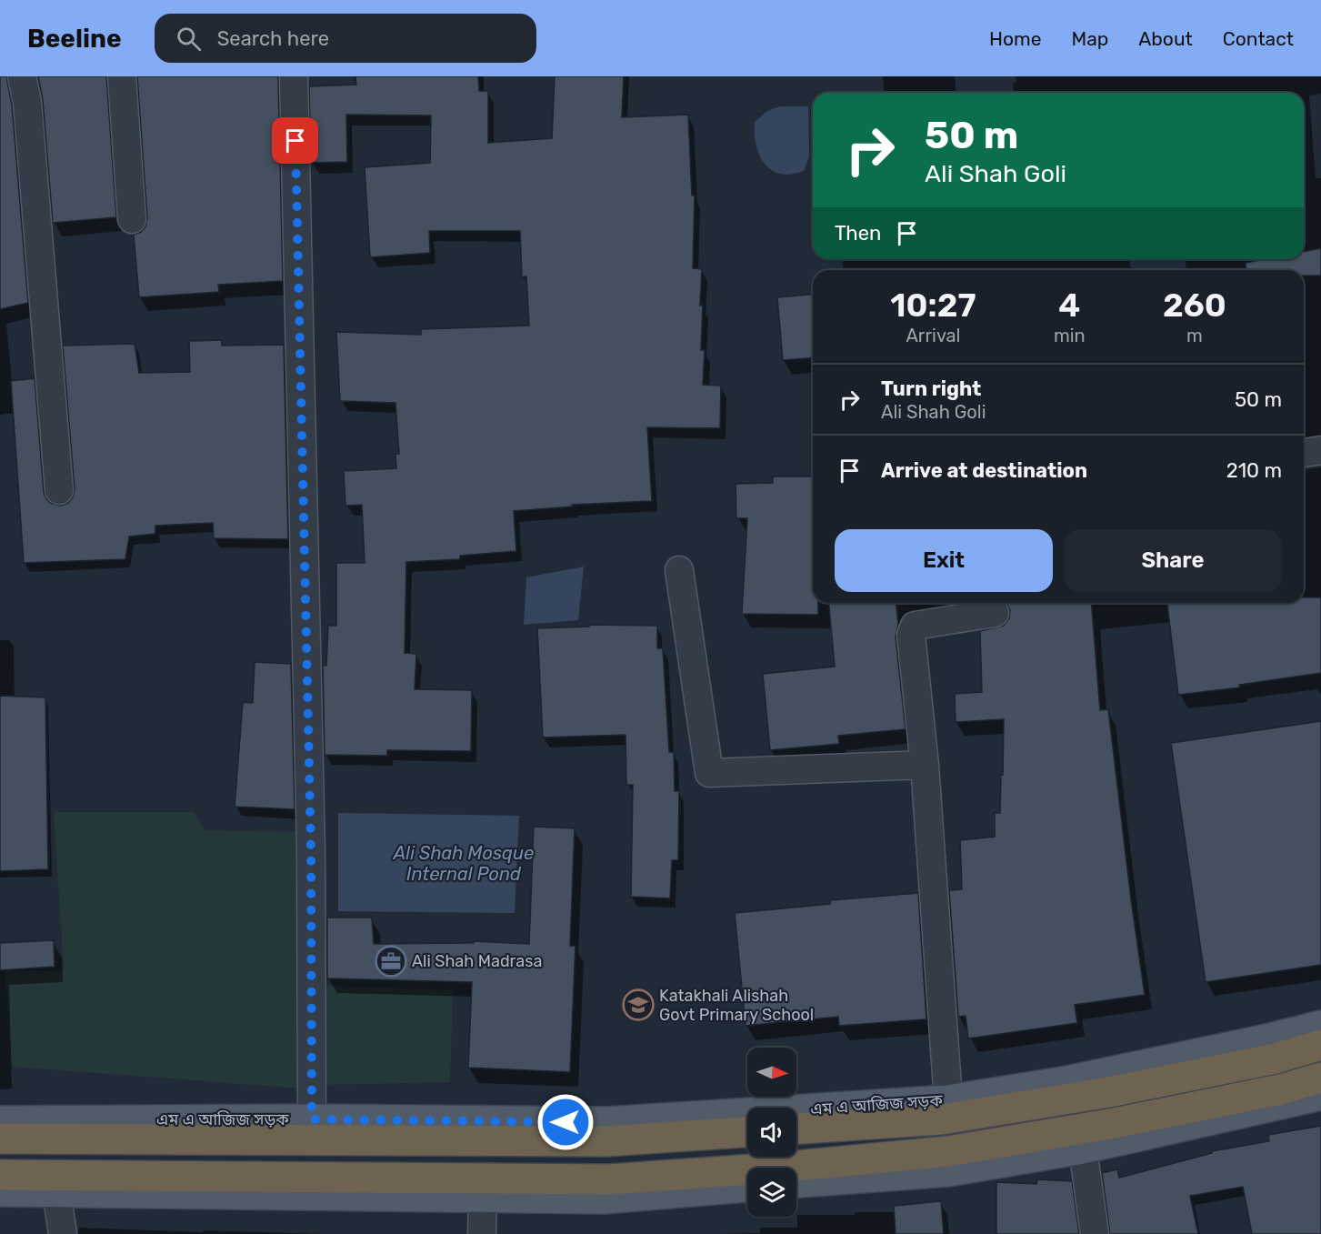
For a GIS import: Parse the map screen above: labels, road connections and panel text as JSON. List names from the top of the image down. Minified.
{"streets":{"main road":["এম এ আজিজ সড়ক"]},"water":["Ali Shah Mosque Internal Pond"],"places":{"office":["Ali Shah Madrasa"],"school or university":["Katakhali Alishah Govt Primary School"]},"north":"right","page":{"header":"Beeline","search":"Search here","nav":["Home","Map","About","Contact"],"turn":["50 m","Ali Shah Goli"],"then":"Then","eta":["10:27","Arrival","4","min","260","m"],"list":[{"name":"Turn right","note":"Ali Shah Goli","value":"50 m"},{"name":"Arrive at destination","value":"210 m"}],"buttons":["Exit","Share"]}}
